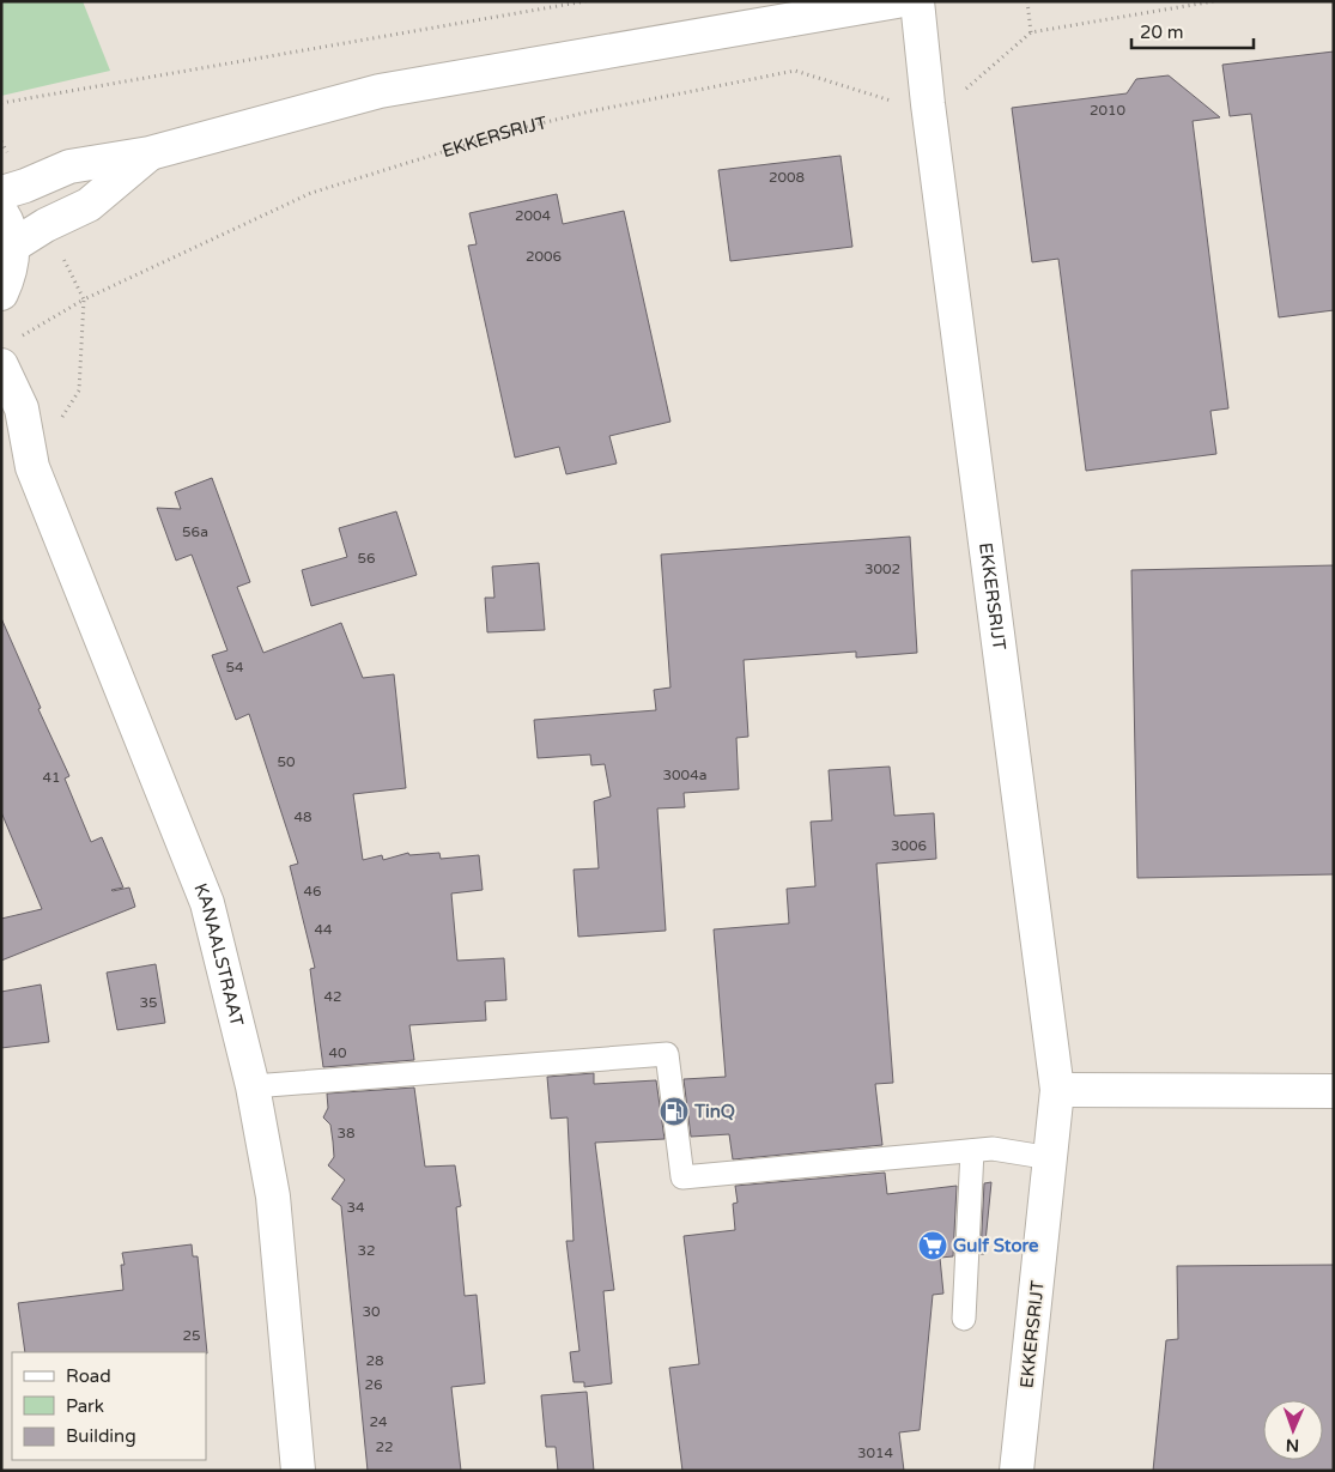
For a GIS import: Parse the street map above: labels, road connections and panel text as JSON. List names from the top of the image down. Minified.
{"streets":{"street":["EKKERSRIJT","KANAALSTRAAT"]},"places":{"fuel station":["TinQ"],"supermarket":["Gulf Store"]},"house_numbers":["2010","2008","2004","2006","56a","56","3002","54","50","3004a","41","48","3006","46","44","42","35","40","38","34","32","30","25","28","26","24","22","3014"],"legend":["Road","Park","Building"],"scale_bar":"20 m","north":"bottom"}
